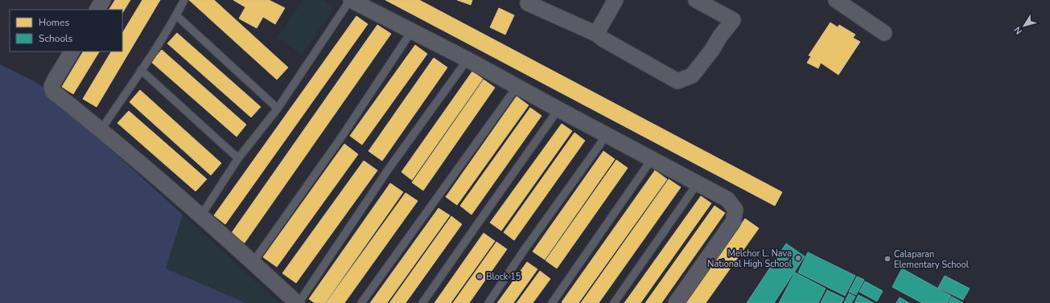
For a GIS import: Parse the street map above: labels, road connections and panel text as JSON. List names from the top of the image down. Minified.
{"places":["Melchor L. Nava National High School","Calaparan Elementary School","Block 15"],"legend":["Homes","Schools"],"north":"bottom left"}
